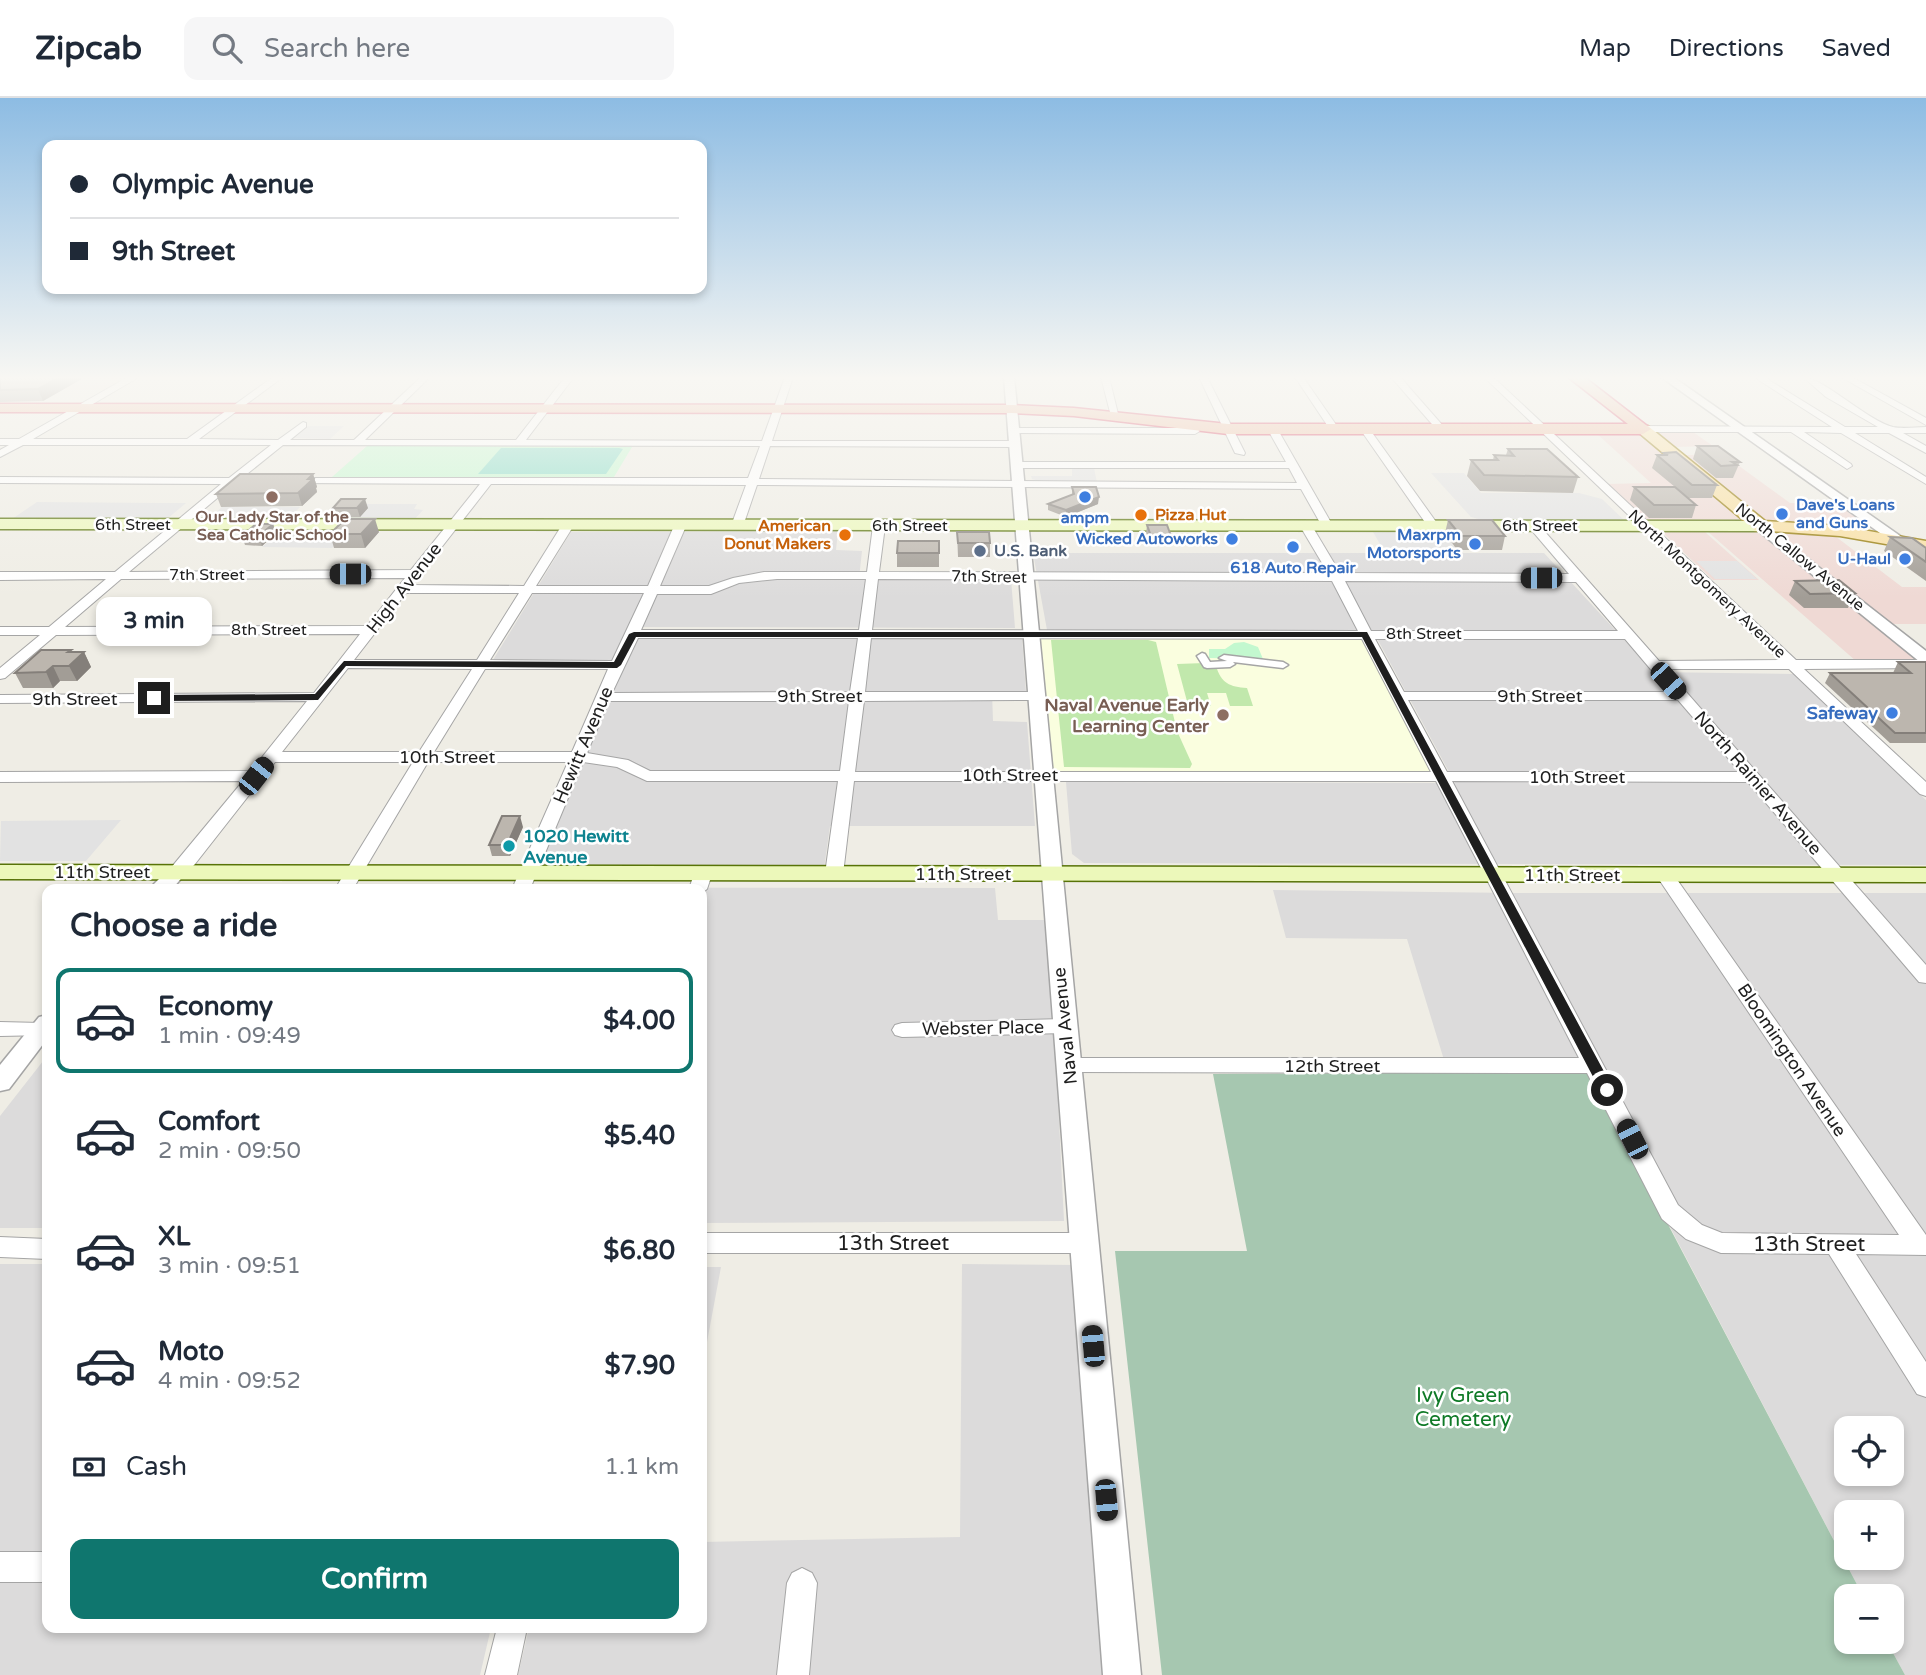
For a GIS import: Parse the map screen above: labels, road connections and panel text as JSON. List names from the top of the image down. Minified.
{"streets":{"main road":["6th Street","North Callow Avenue","11th Street"],"street":["7th Street","North Montgomery Avenue","High Avenue","8th Street","9th Street","Hewitt Avenue","10th Street","North Rainier Avenue","Naval Avenue","Webster Place","Bloomington Avenue","12th Street","13th Street"]},"crossings":[["6th Street","North Callow Avenue"],["6th Street","North Montgomery Avenue"],["6th Street","High Avenue"],["6th Street","Hewitt Avenue"],["6th Street","North Rainier Avenue"],["6th Street","Naval Avenue"],["7th Street","High Avenue"],["7th Street","Hewitt Avenue"],["7th Street","North Rainier Avenue"],["7th Street","Naval Avenue"],["High Avenue","8th Street"],["High Avenue","9th Street"],["High Avenue","10th Street"],["High Avenue","11th Street"],["8th Street","Hewitt Avenue"],["8th Street","North Rainier Avenue"],["8th Street","Naval Avenue"],["9th Street","Hewitt Avenue"],["9th Street","North Rainier Avenue"],["9th Street","Naval Avenue"],["Hewitt Avenue","10th Street"],["Hewitt Avenue","11th Street"],["10th Street","North Rainier Avenue"],["10th Street","Naval Avenue"],["North Rainier Avenue","11th Street"],["11th Street","Naval Avenue"],["11th Street","Bloomington Avenue"],["Naval Avenue","Webster Place"],["Naval Avenue","12th Street"],["Naval Avenue","13th Street"],["Bloomington Avenue","13th Street"],["12th Street","13th Street"]],"parks":["Ivy Green Cemetery"],"places":["Our Lady Star of the Sea Catholic School","ampm","Dave's Loans and Guns","Pizza Hut","American Donut Makers","Wicked Autoworks","Maxrpm Motorsports","618 Auto Repair","U.S. Bank","U-Haul","Safeway","Naval Avenue Early Learning Center","1020 Hewitt Avenue"],"page":{"header":"Zipcab","search":"Search here","nav":["Map","Directions","Saved"],"banner":["Olympic Avenue","9th Street"],"bubble":"3 min","heading":"Choose a ride","list":[{"name":"Economy","note":"1 min · 09:49","value":"$4.00"},{"name":"Comfort","note":"2 min · 09:50","value":"$5.40"},{"name":"XL","note":"3 min · 09:51","value":"$6.80"},{"name":"Moto","note":"4 min · 09:52","value":"$7.90"}],"map_buttons":["+","−"],"pay":["Cash","1.1 km"],"buttons":"Confirm"}}
